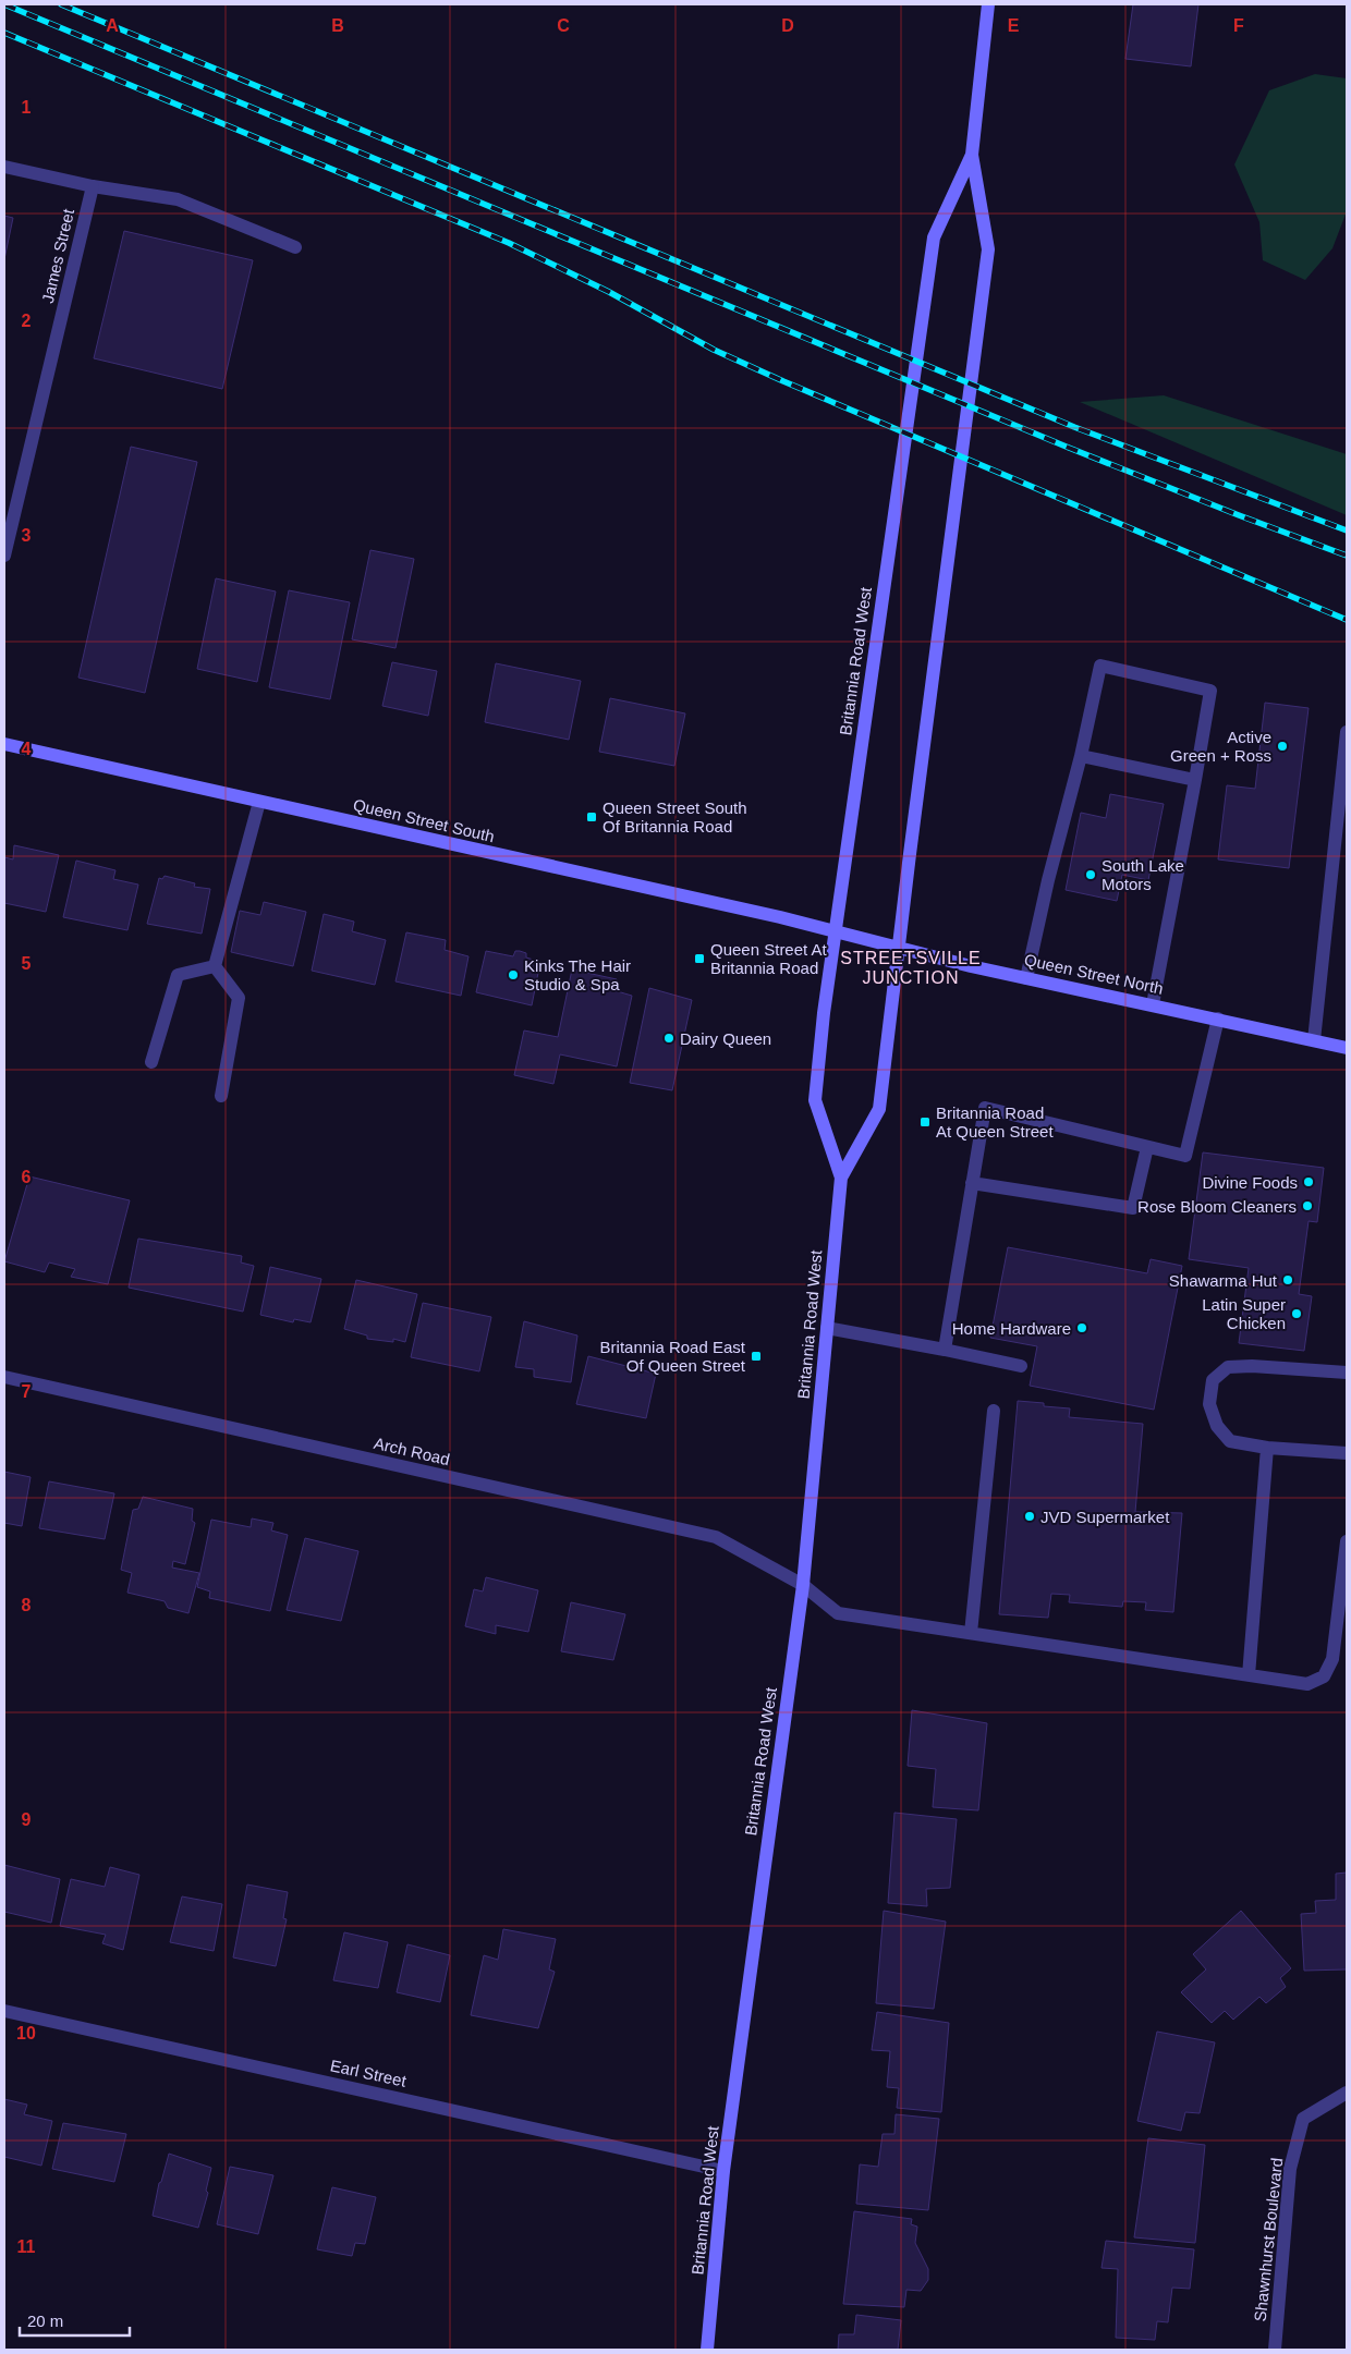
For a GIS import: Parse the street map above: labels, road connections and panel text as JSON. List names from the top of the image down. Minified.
{"streets":{"main road":["Britannia Road West","Queen Street South","Queen Street North"],"street":["James Street","Arch Road","Earl Street","Shawnhurst Boulevard"]},"crossings":[["Britannia Road West","Queen Street South"],["Britannia Road West","Queen Street North"],["Britannia Road West","Arch Road"],["Britannia Road West","Earl Street"],["Queen Street South","Queen Street North"]],"districts":["STREETSVILLE JUNCTION"],"places":{"other":["Active Green + Ross","South Lake Motors","Kinks The Hair Studio & Spa","Dairy Queen","Divine Foods","Rose Bloom Cleaners","Shawarma Hut","Latin Super Chicken","Home Hardware","JVD Supermarket"],"transit":["Queen Street South Of Britannia Road","Queen Street At Britannia Road","Britannia Road At Queen Street","Britannia Road East Of Queen Street"]},"scale_bar":"20 m","grid":{"columns":["A","B","C","D","E","F"],"rows":["1","2","3","4","5","6","7","8","9","10","11"]}}
